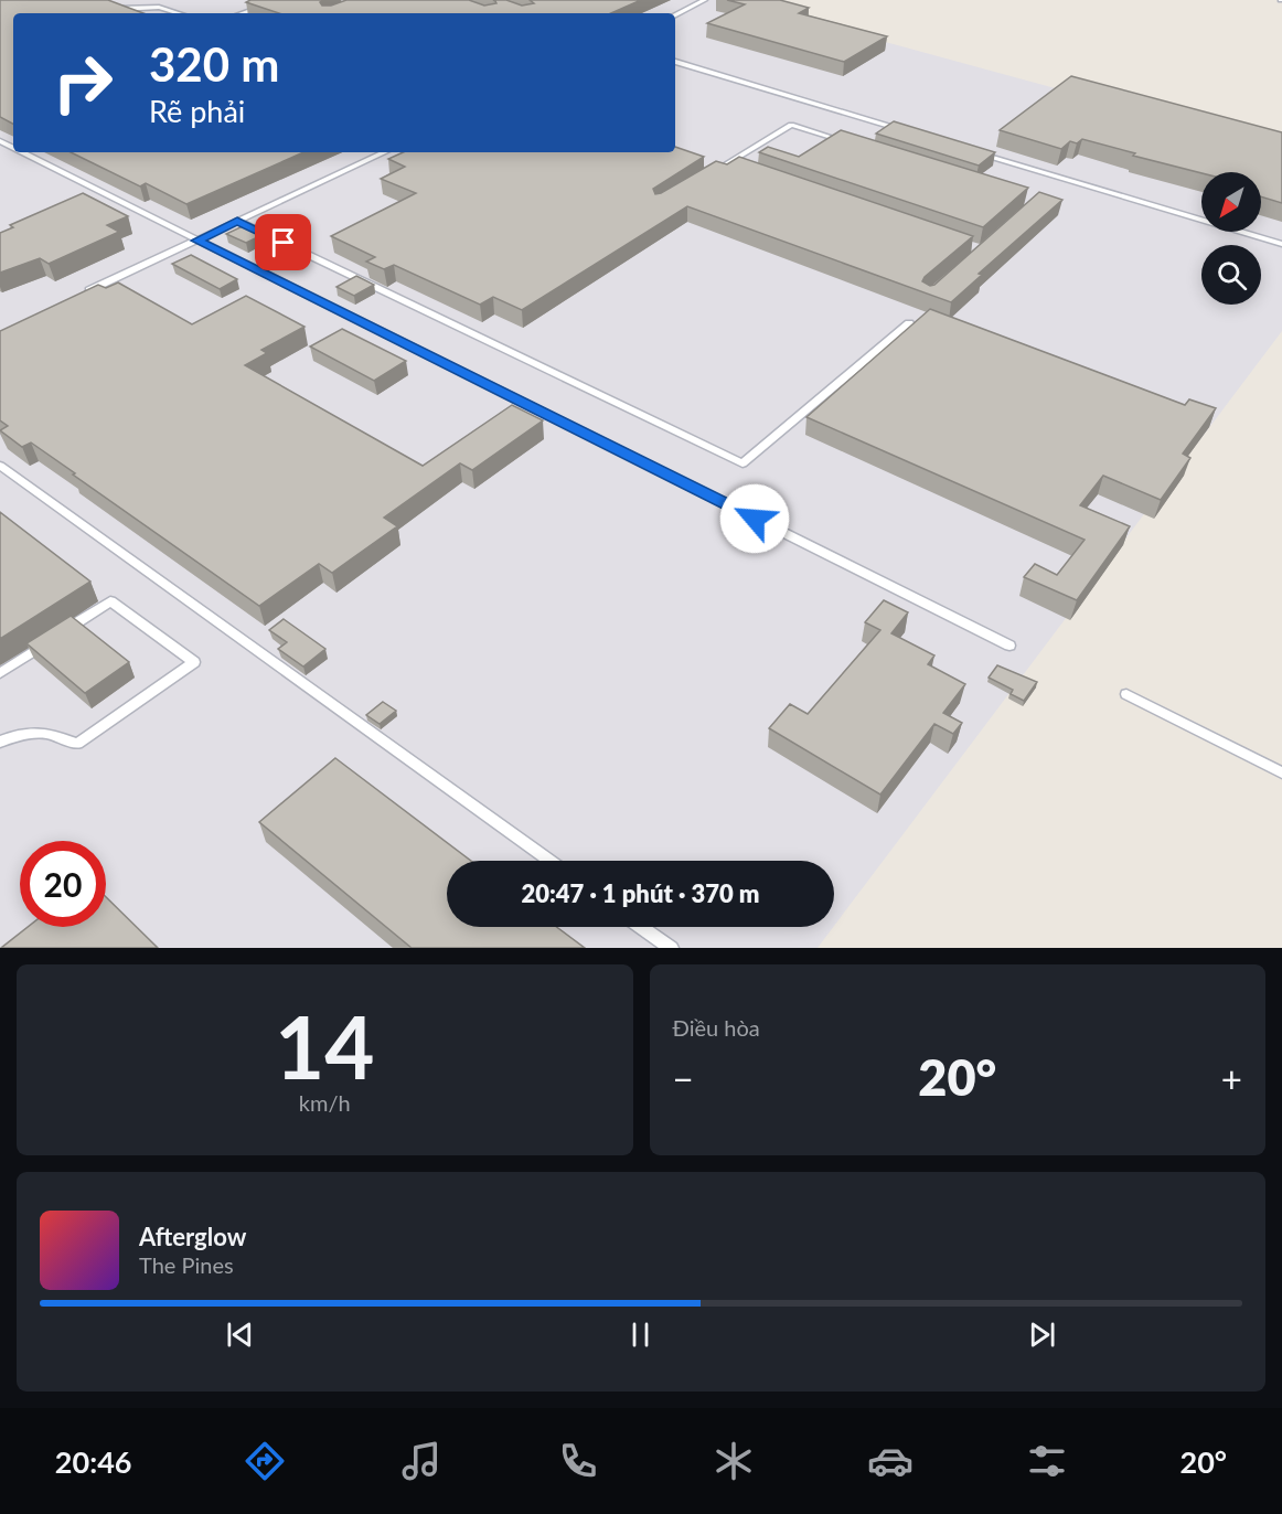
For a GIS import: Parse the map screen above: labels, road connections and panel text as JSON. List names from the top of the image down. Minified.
{"north":"bottom left","page":{"turn":["320 m","Rẽ phải"],"limit":"20","trip":"20:47 · 1 phút · 370 m","tile":[["14","km/h"],"Điều hòa"],"heat":["−","20°","+"],"song":["Afterglow","The Pines"],"tabs":["20:46","20°"]}}
